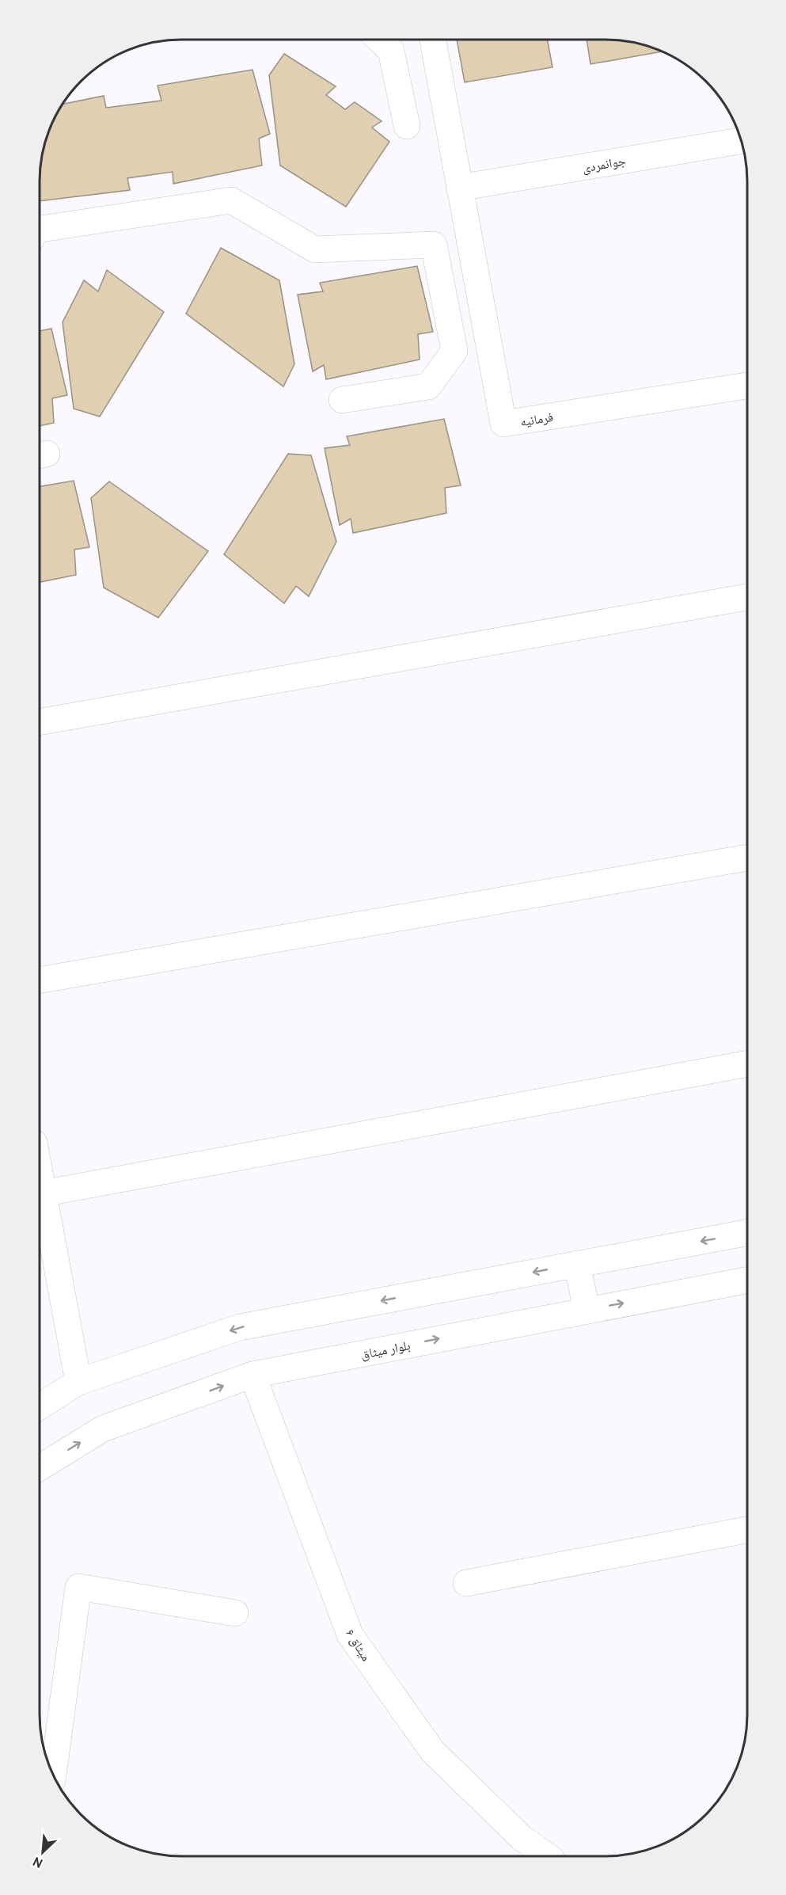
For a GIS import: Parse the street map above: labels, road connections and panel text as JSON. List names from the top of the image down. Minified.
{"streets":{"street":["جوانمردی","فرمانیه","بلوار میثاق","میثاق ۶"]},"crossings":[["جوانمردی","فرمانیه"],["بلوار میثاق","میثاق ۶"]],"north":"bottom left"}
